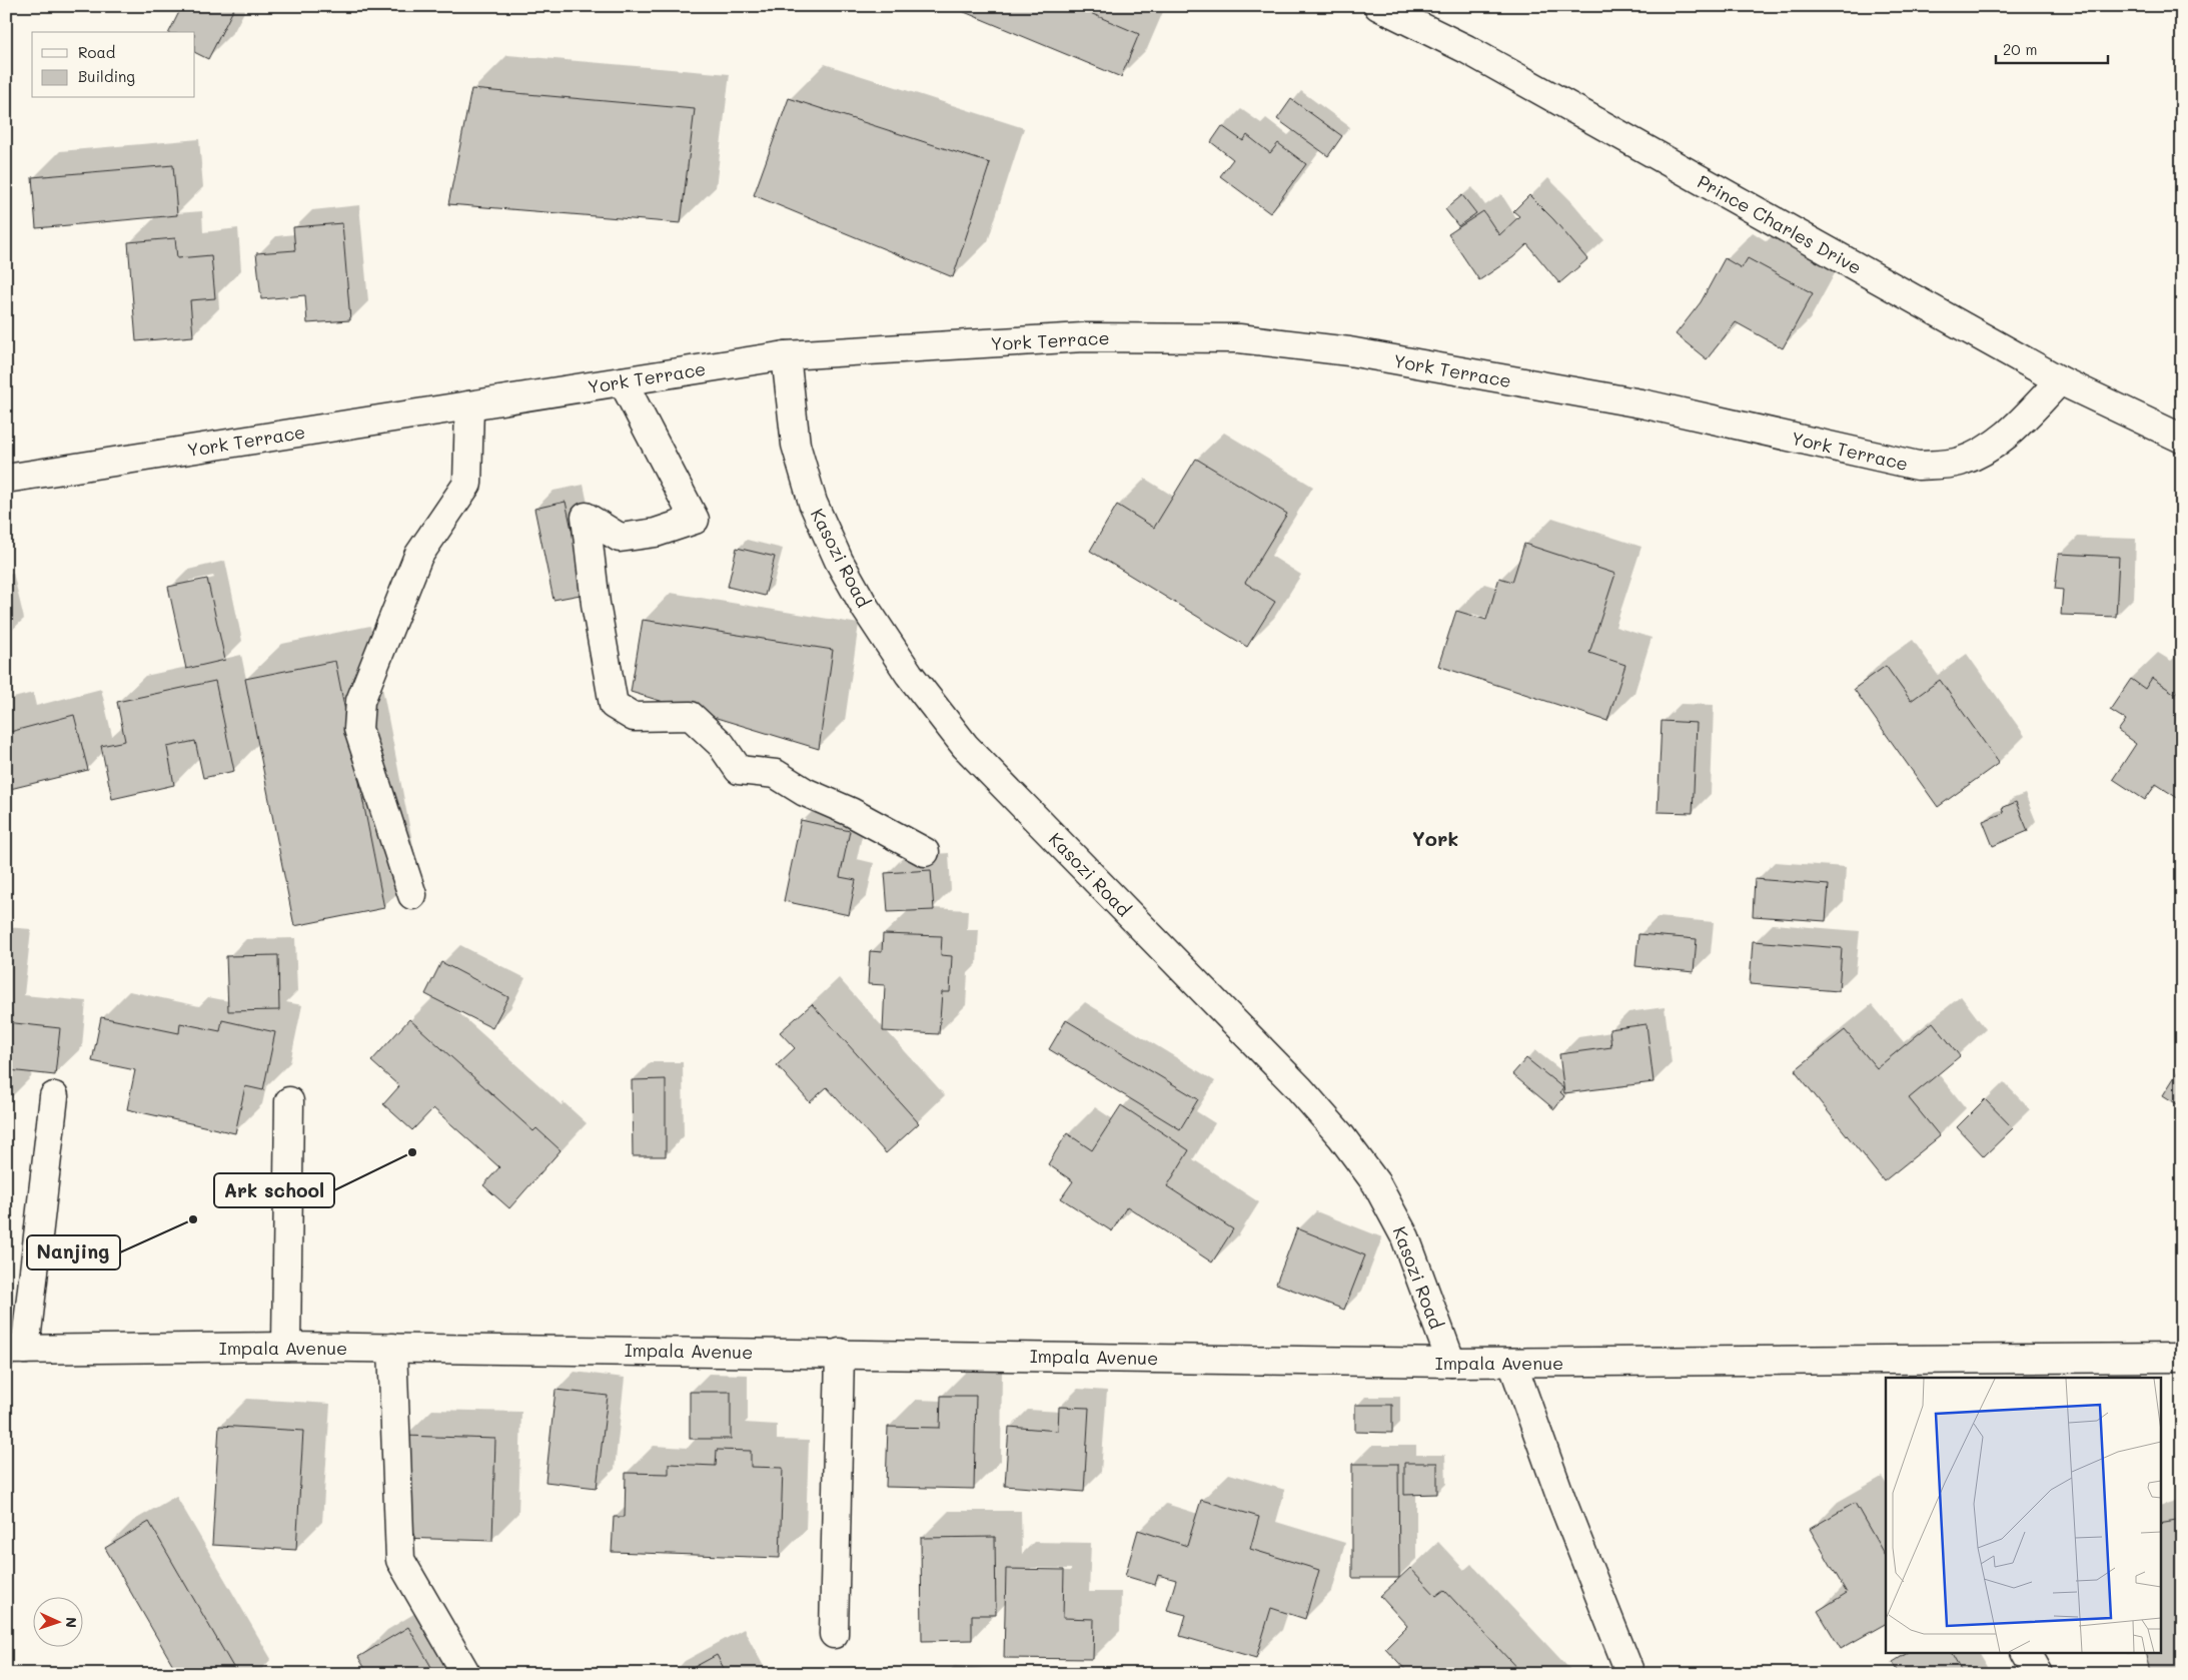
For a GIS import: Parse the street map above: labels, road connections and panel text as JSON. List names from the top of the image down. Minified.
{"streets":{"street":["Prince Charles Drive","York Terrace","Kasozi Road","Impala Avenue"]},"crossings":[["Prince Charles Drive","York Terrace"],["York Terrace","Kasozi Road"],["Kasozi Road","Impala Avenue"]],"districts":["York"],"places":["Ark school","Nanjing"],"legend":["Road","Building"],"scale_bar":"20 m","north":"right"}
